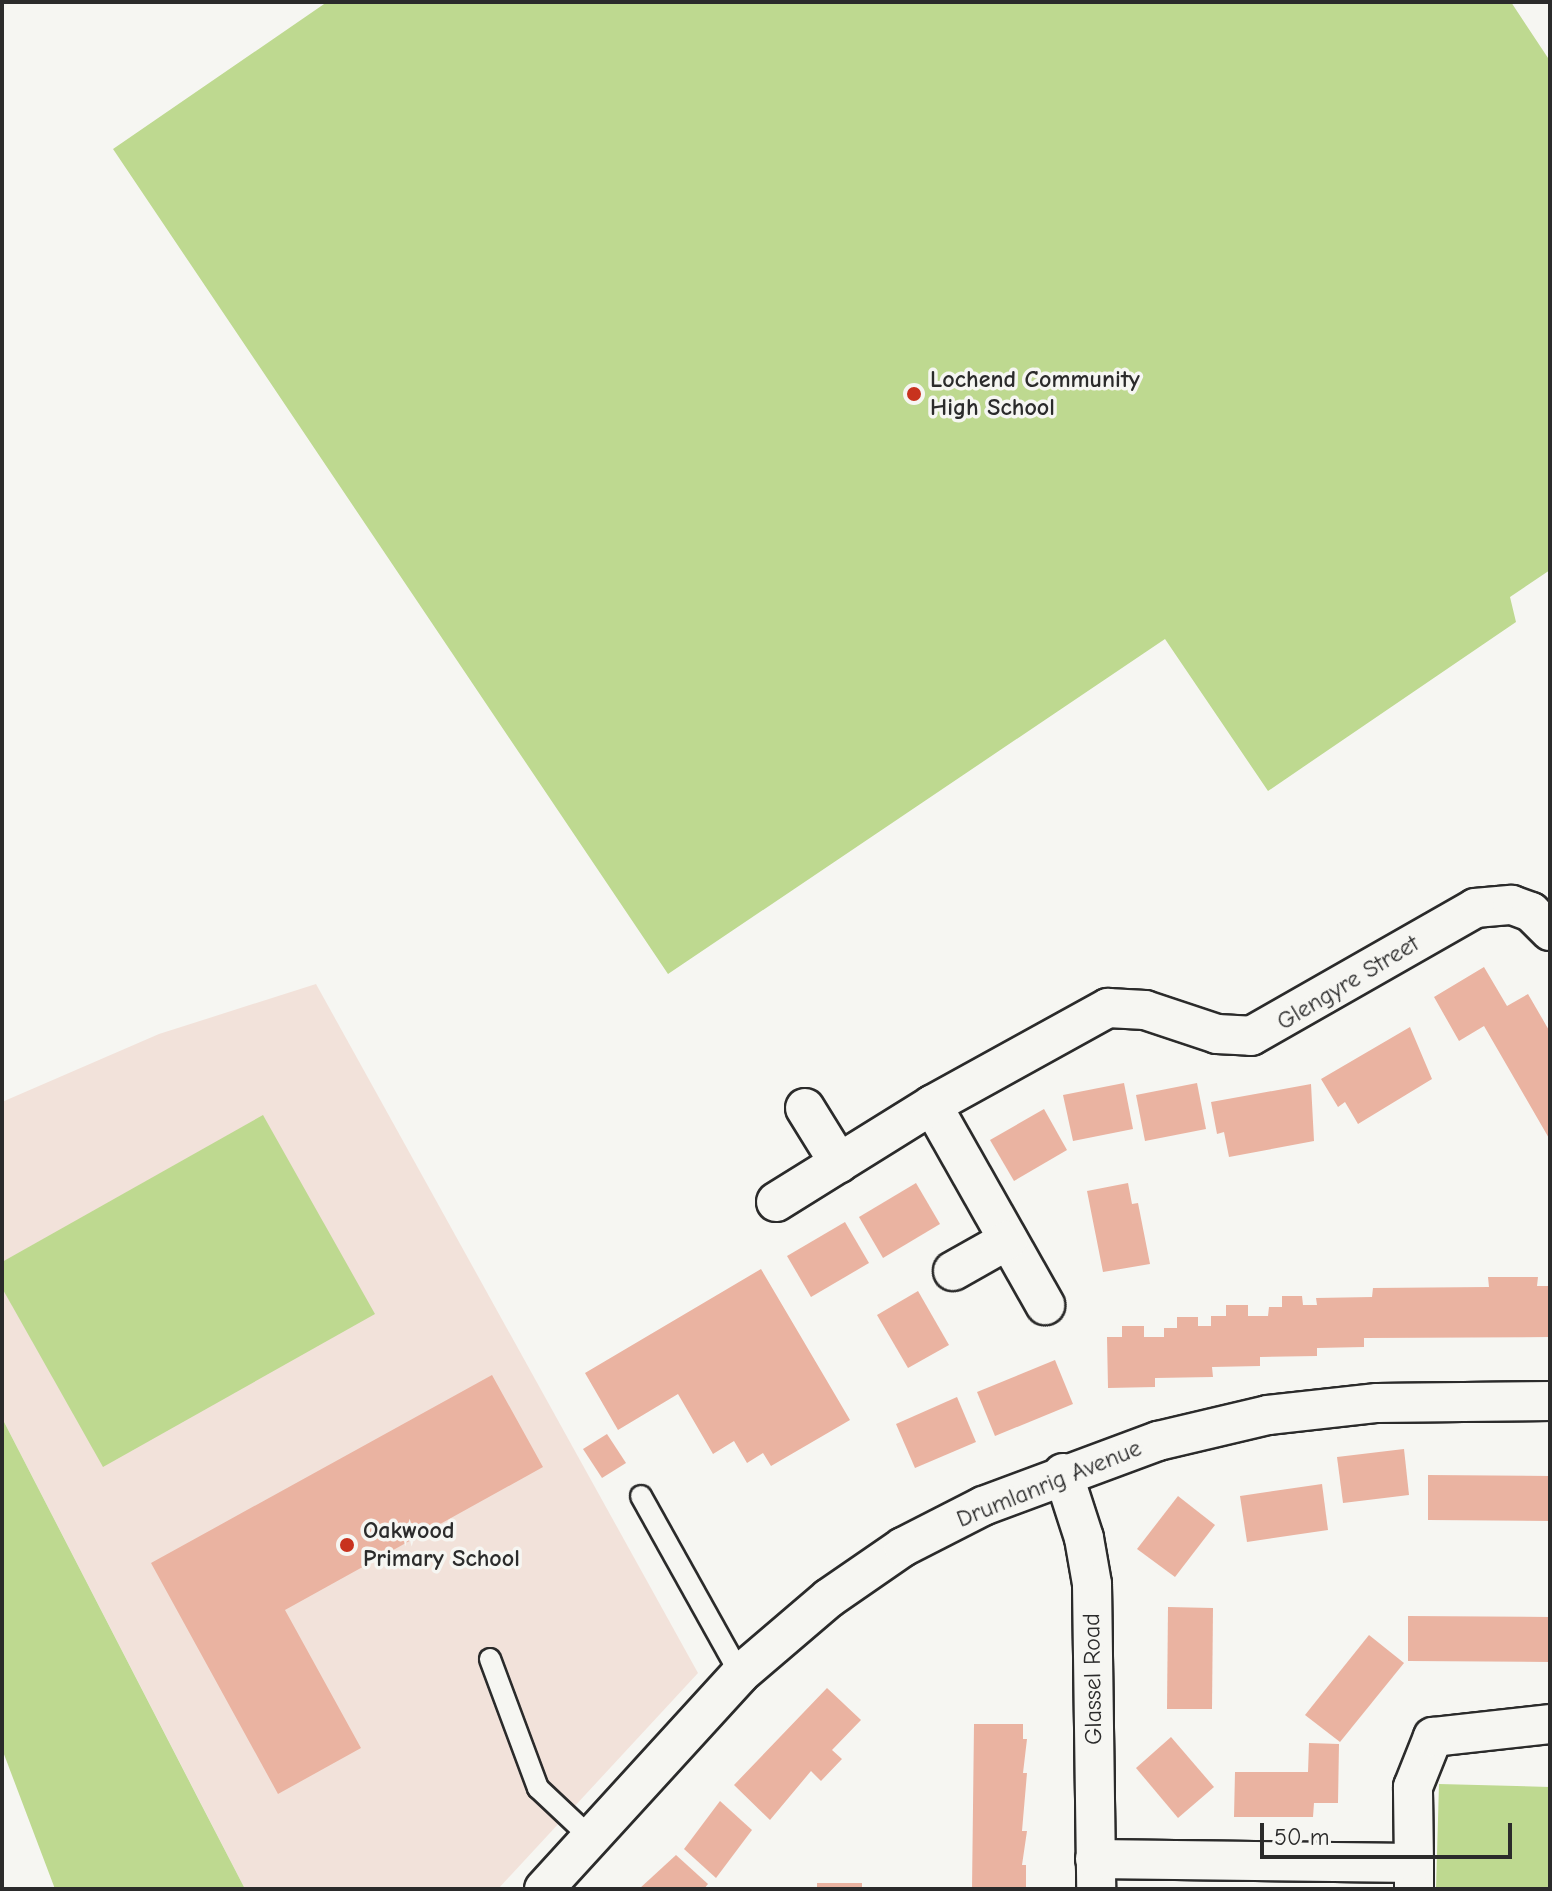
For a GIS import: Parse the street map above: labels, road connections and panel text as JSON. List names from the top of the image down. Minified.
{"streets":{"street":["Glengyre Street","Drumlanrig Avenue","Glassel Road"]},"crossings":[["Drumlanrig Avenue","Glassel Road"]],"places":["Lochend Community High School","Oakwood Primary School"],"scale_bar":"50 m"}
